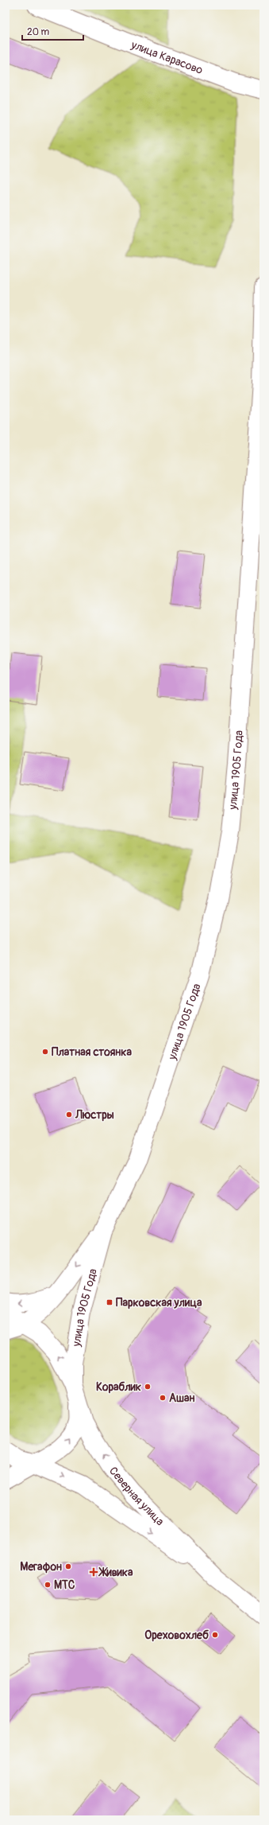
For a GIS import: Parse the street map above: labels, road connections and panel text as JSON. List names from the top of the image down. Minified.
{"streets":{"street":["улица Карасово","улица 1905 Года","Северная улица"]},"crossings":[["улица 1905 Года","Северная улица"]],"places":{"other":["Платная стоянка","Люстры","Кораблик","Ашан","Мегафон","МТС","Ореховохлеб"],"transit":["Парковская улица"],"health":["Живика"]},"scale_bar":"20 m"}
